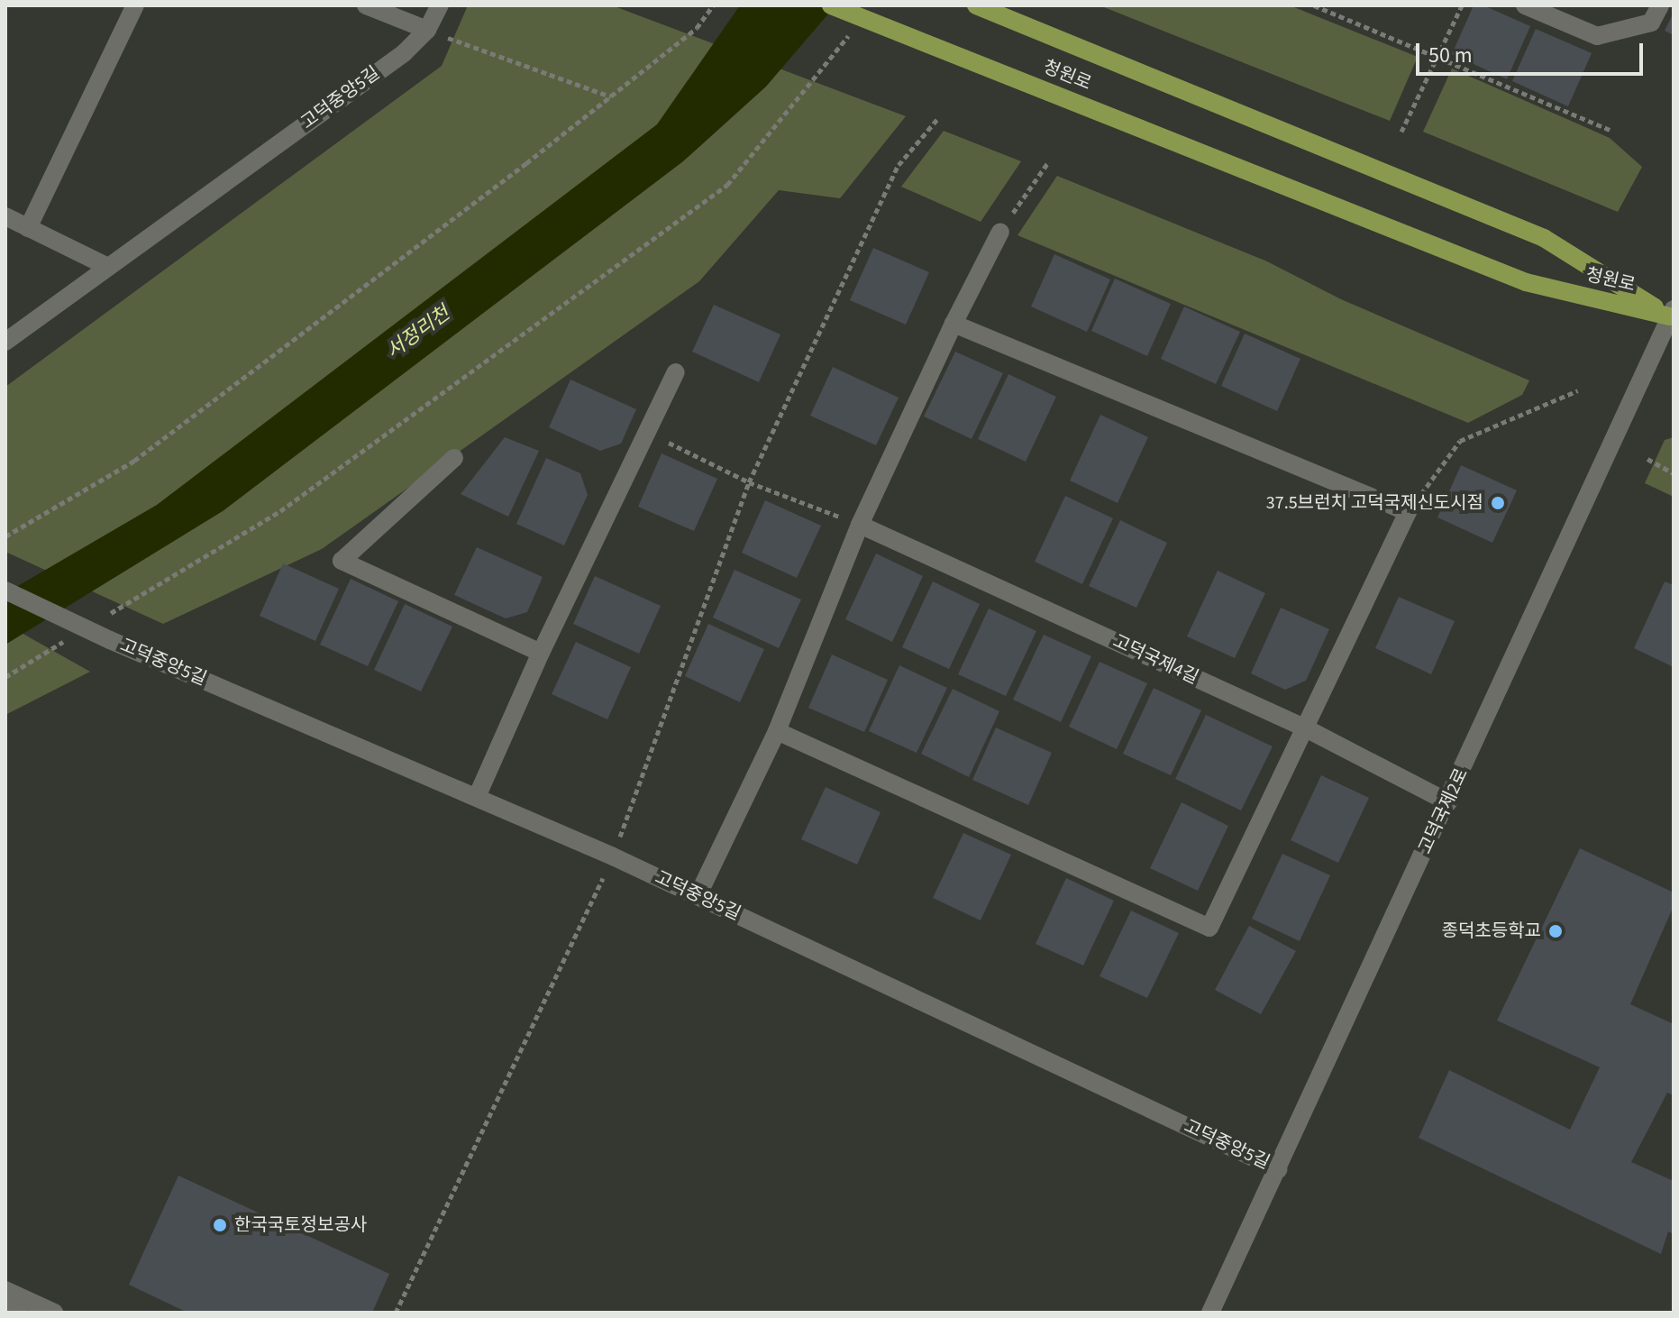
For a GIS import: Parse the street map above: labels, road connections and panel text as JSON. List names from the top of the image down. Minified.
{"streets":{"main road":["청원로"],"street":["고덕중앙5길","고덕국제4길","고덕국제2로"]},"crossings":[["청원로","고덕국제2로"],["고덕중앙5길","고덕국제2로"],["고덕국제4길","고덕국제2로"]],"water":["서정리천"],"places":["37.5브런치 고덕국제신도시점","종덕초등학교","한국국토정보공사"],"scale_bar":"50 m"}
